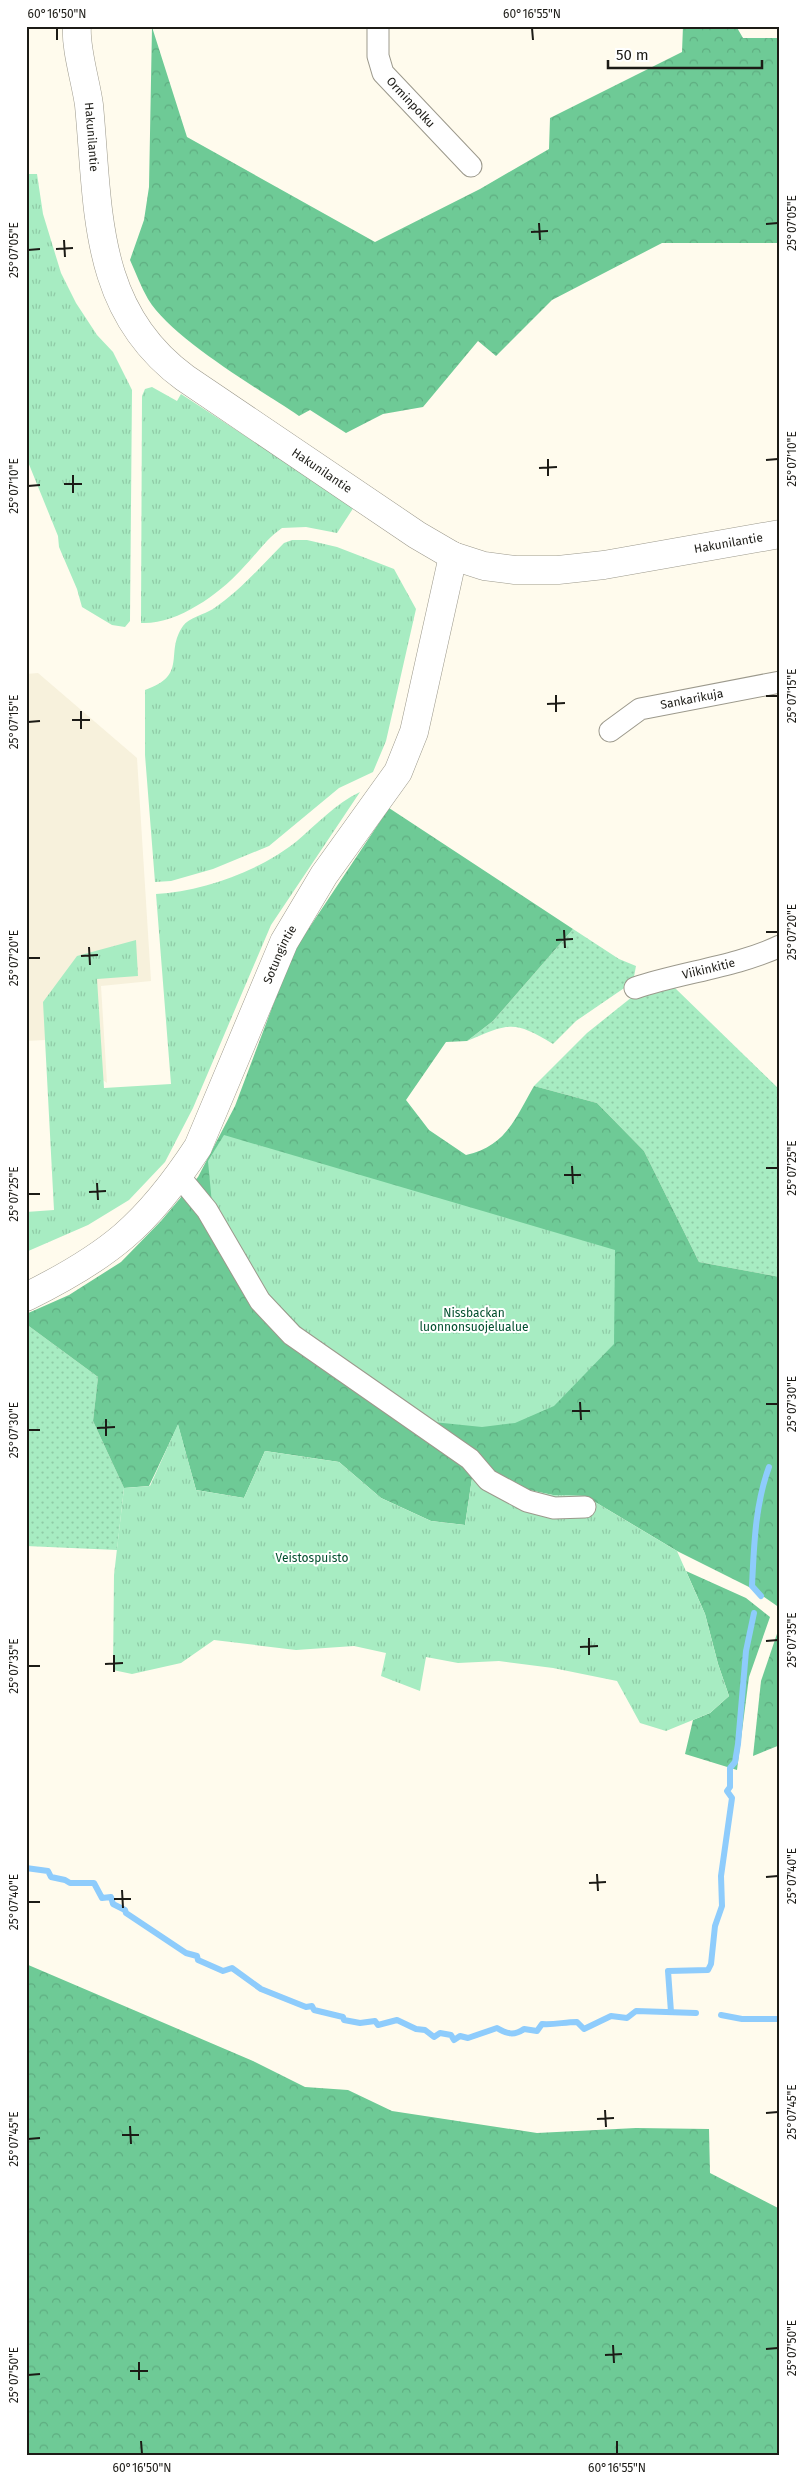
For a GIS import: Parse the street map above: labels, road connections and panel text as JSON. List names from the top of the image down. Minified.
{"streets":{"street":["Orminpolku","Hakunilantie","Sankarikuja","Sotungintie","Viikinkitie"]},"crossings":[["Hakunilantie","Sotungintie"]],"parks":["Nissbackan luonnonsuojelualue","Veistospuisto"],"scale_bar":"50 m","coordinates":["60°16'50\"N","60°16'55\"N","25°07'05\"E","25°07'10\"E","25°07'15\"E","25°07'20\"E","25°07'25\"E","25°07'30\"E","25°07'35\"E","25°07'40\"E","25°07'45\"E","25°07'50\"E"]}
